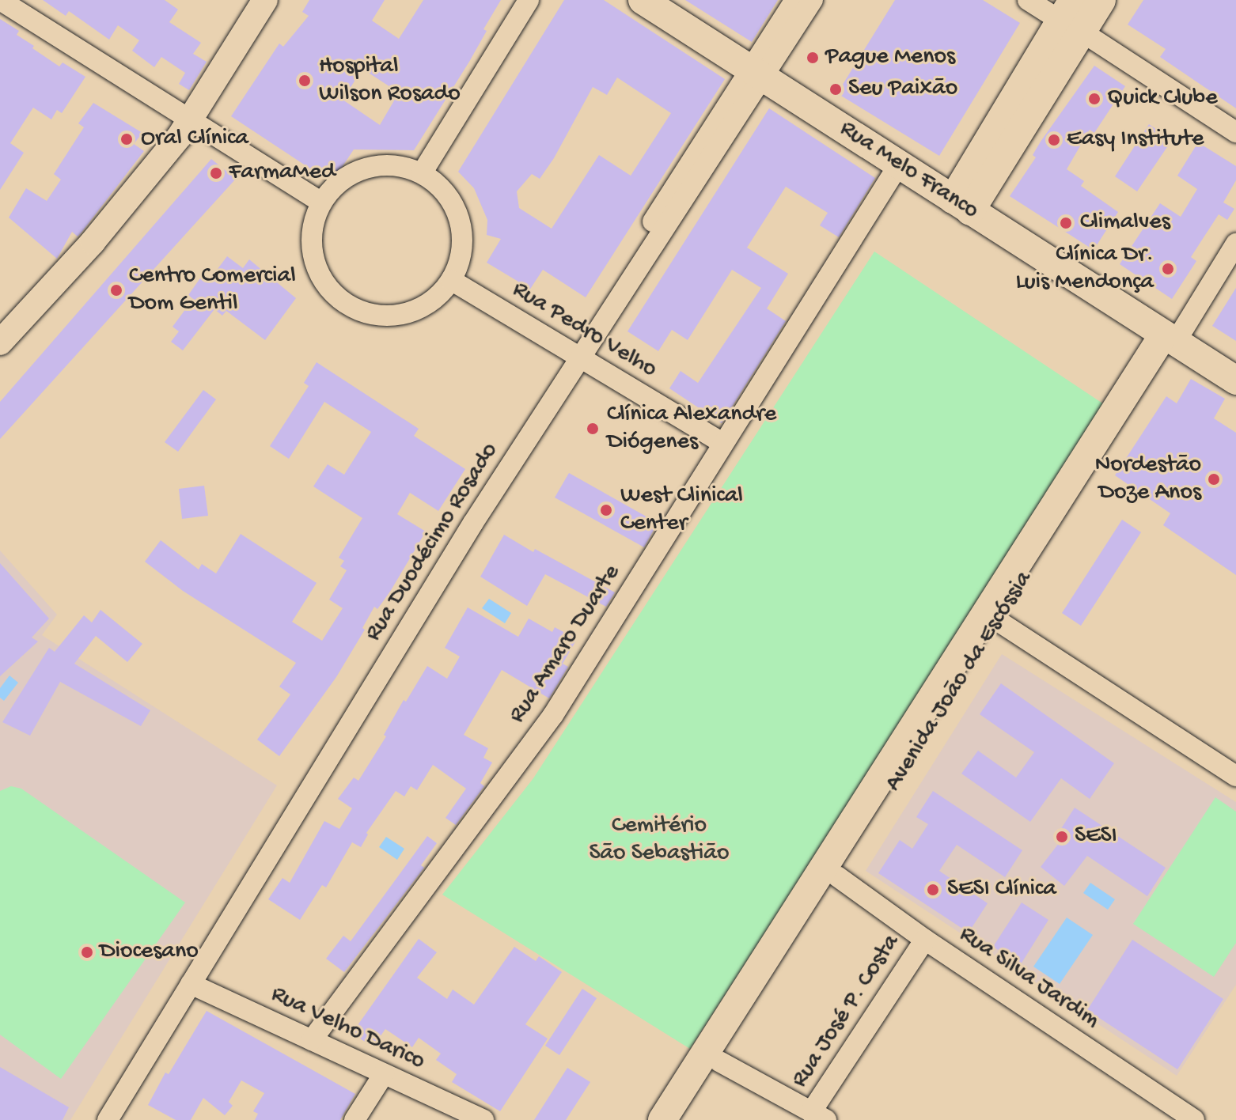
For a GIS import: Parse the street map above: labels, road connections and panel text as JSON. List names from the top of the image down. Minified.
{"streets":{"main road":["Rua Melo Franco","Avenida João da Escóssia"],"street":["Rua Pedro Velho","Rua Duodécimo Rosado","Rua Amaro Duarte","Rua Silva Jardim","Rua José P. Costa","Rua Velho Darico"]},"crossings":[["Rua Melo Franco","Rua Duodécimo Rosado"],["Rua Melo Franco","Rua Amaro Duarte"],["Rua Melo Franco","Avenida João da Escóssia"],["Rua Pedro Velho","Rua Duodécimo Rosado"],["Rua Pedro Velho","Rua Amaro Duarte"],["Rua Duodécimo Rosado","Rua Velho Darico"],["Rua Amaro Duarte","Rua Velho Darico"],["Avenida João da Escóssia","Rua Silva Jardim"],["Rua Silva Jardim","Rua José P. Costa"]],"parks":["Cemitério São Sebastião"],"places":["Pague Menos","Hospital Wilson Rosado","Seu Paixão","Quick Clube","Oral Clínica","Easy Institute","FarmaMed","Climalves","Clínica Dr. Luis Mendonça","Centro Comercial Dom Gentil","Clínica Alexandre Diógenes","Nordestão Doze Anos","West Clinical Center","SESI","SESI Clínica","Diocesano"]}
